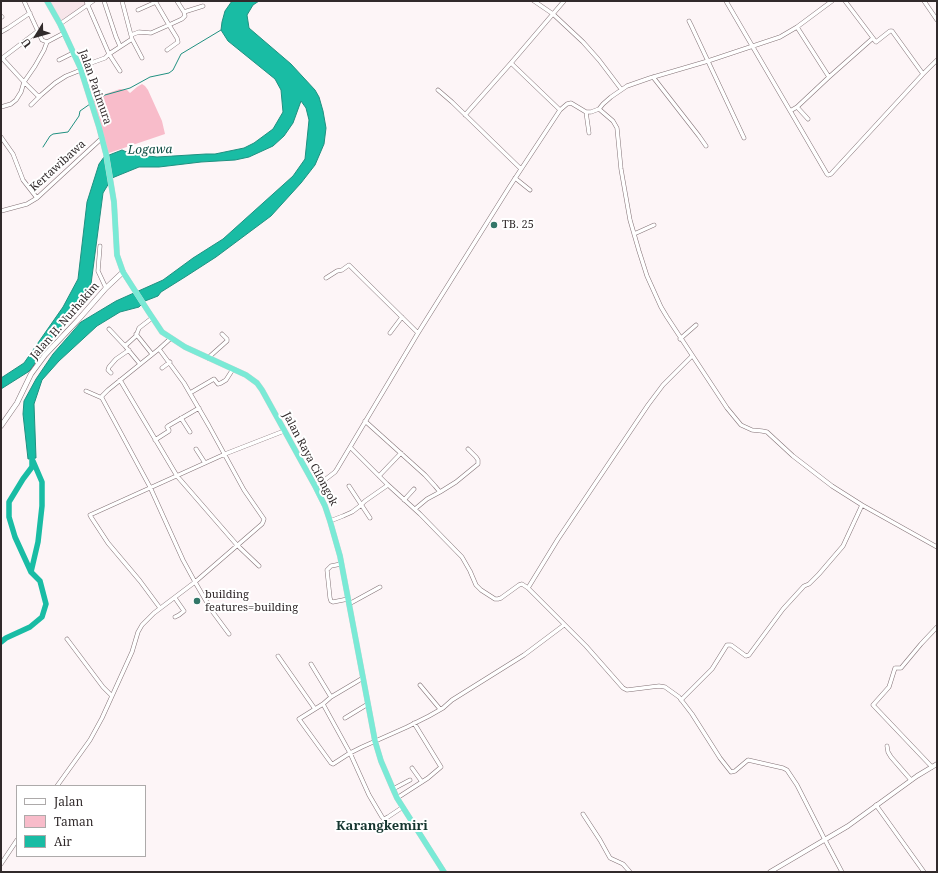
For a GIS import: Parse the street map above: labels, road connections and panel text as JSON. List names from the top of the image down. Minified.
{"streets":{"highway":["Jalan Patimura","Jalan Raya Cilongok"],"main road":["Jalan H. Nurhakim"],"street":["Kertawibawa"]},"crossings":[["Jalan Patimura","Kertawibawa"],["Jalan Patimura","Jalan Raya Cilongok"],["Jalan H. Nurhakim","Jalan Raya Cilongok"]],"districts":["Karangkemiri"],"water":["Logawa"],"places":["TB. 25","building features=building"],"legend":["Jalan","Taman","Air"],"north":"bottom left"}
